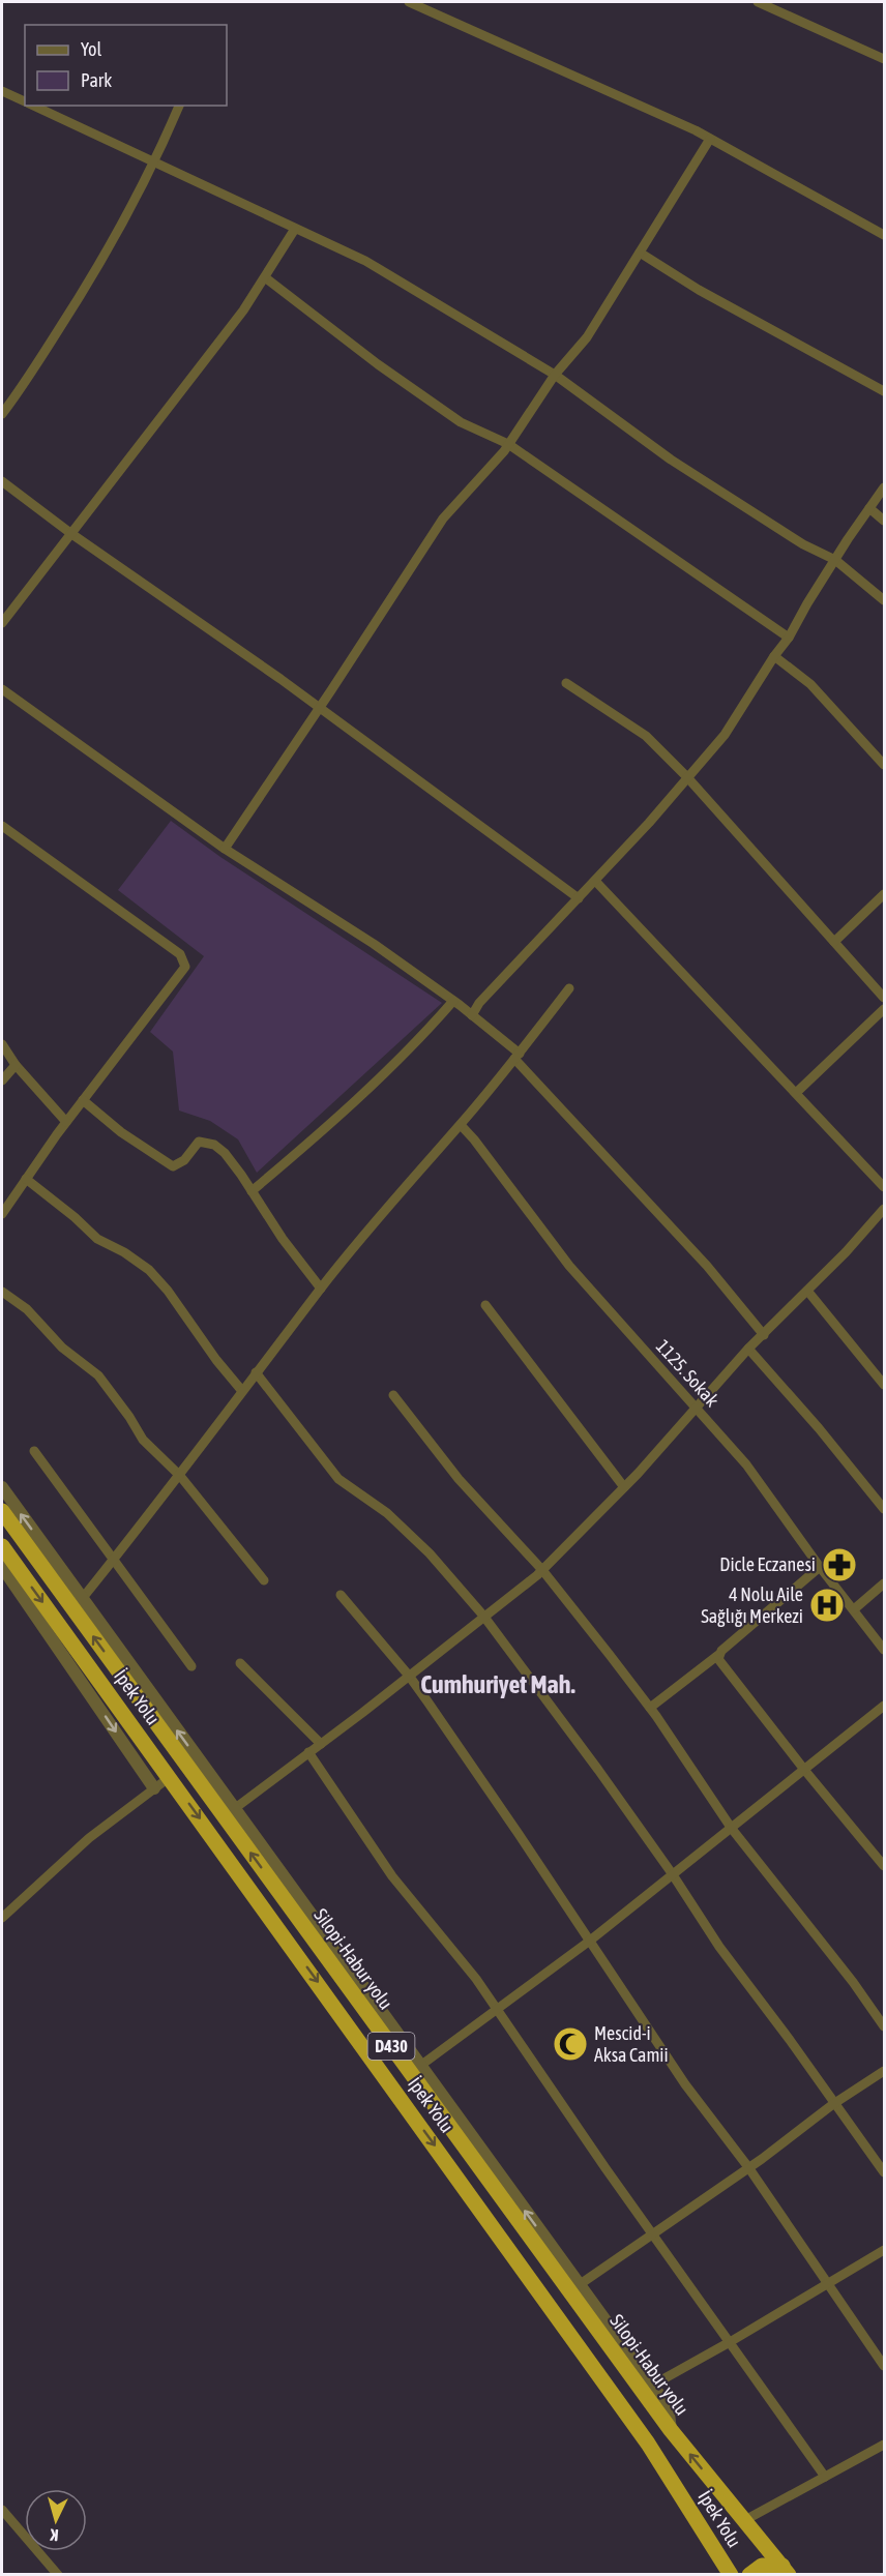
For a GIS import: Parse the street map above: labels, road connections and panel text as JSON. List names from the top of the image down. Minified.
{"streets":{"highway":["İpek Yolu","Silopi-Habur yolu","D430"],"street":["1125. Sokak"]},"one_way":["İpek Yolu","Silopi-Habur yolu"],"districts":["Cumhuriyet Mah."],"places":{"pharmacy":["Dicle Eczanesi"],"hospital":["4 Nolu Aile Sağlığı Merkezi"],"mosque":["Mescid-i Aksa Camii"]},"legend":["Yol","Park"],"north":"bottom"}
